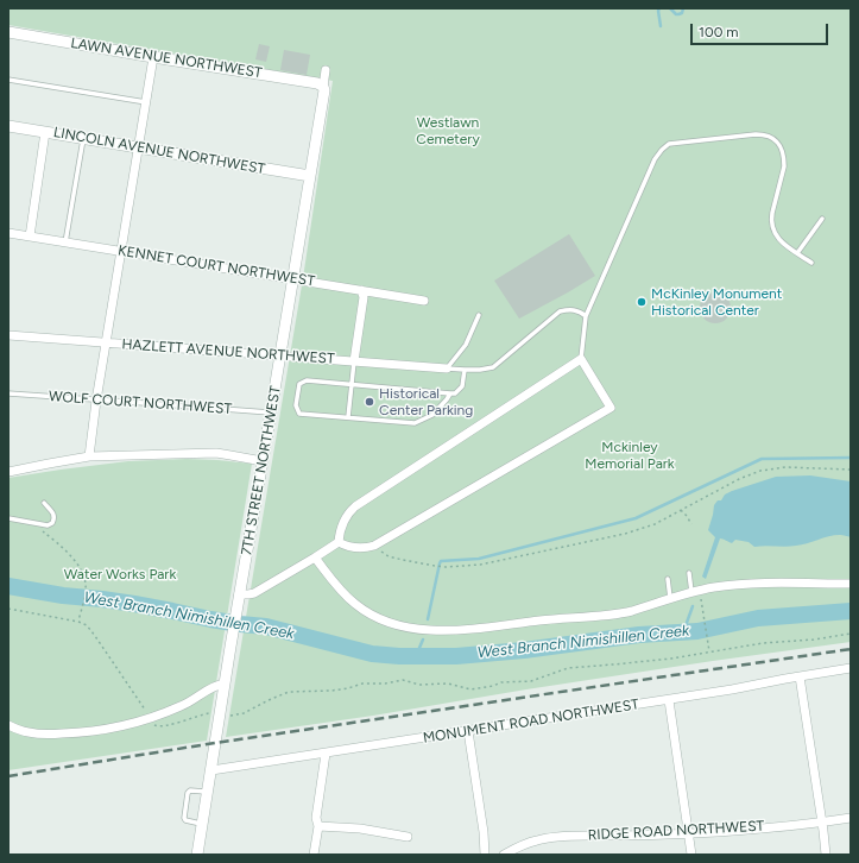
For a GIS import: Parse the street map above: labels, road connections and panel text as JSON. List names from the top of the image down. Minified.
{"streets":{"street":["LAWN AVENUE NORTHWEST","LINCOLN AVENUE NORTHWEST","KENNET COURT NORTHWEST","HAZLETT AVENUE NORTHWEST","7TH STREET NORTHWEST","MONUMENT ROAD NORTHWEST","RIDGE ROAD NORTHWEST"],"lane":["WOLF COURT NORTHWEST"]},"crossings":[["LAWN AVENUE NORTHWEST","7TH STREET NORTHWEST"],["LINCOLN AVENUE NORTHWEST","7TH STREET NORTHWEST"],["KENNET COURT NORTHWEST","7TH STREET NORTHWEST"],["HAZLETT AVENUE NORTHWEST","7TH STREET NORTHWEST"],["WOLF COURT NORTHWEST","7TH STREET NORTHWEST"],["7TH STREET NORTHWEST","MONUMENT ROAD NORTHWEST"]],"water":["West Branch Nimishillen Creek"],"parks":["Westlawn Cemetery","Mckinley Memorial Park","Water Works Park"],"places":["McKinley Monument Historical Center","Historical Center Parking"],"scale_bar":"100 m"}
